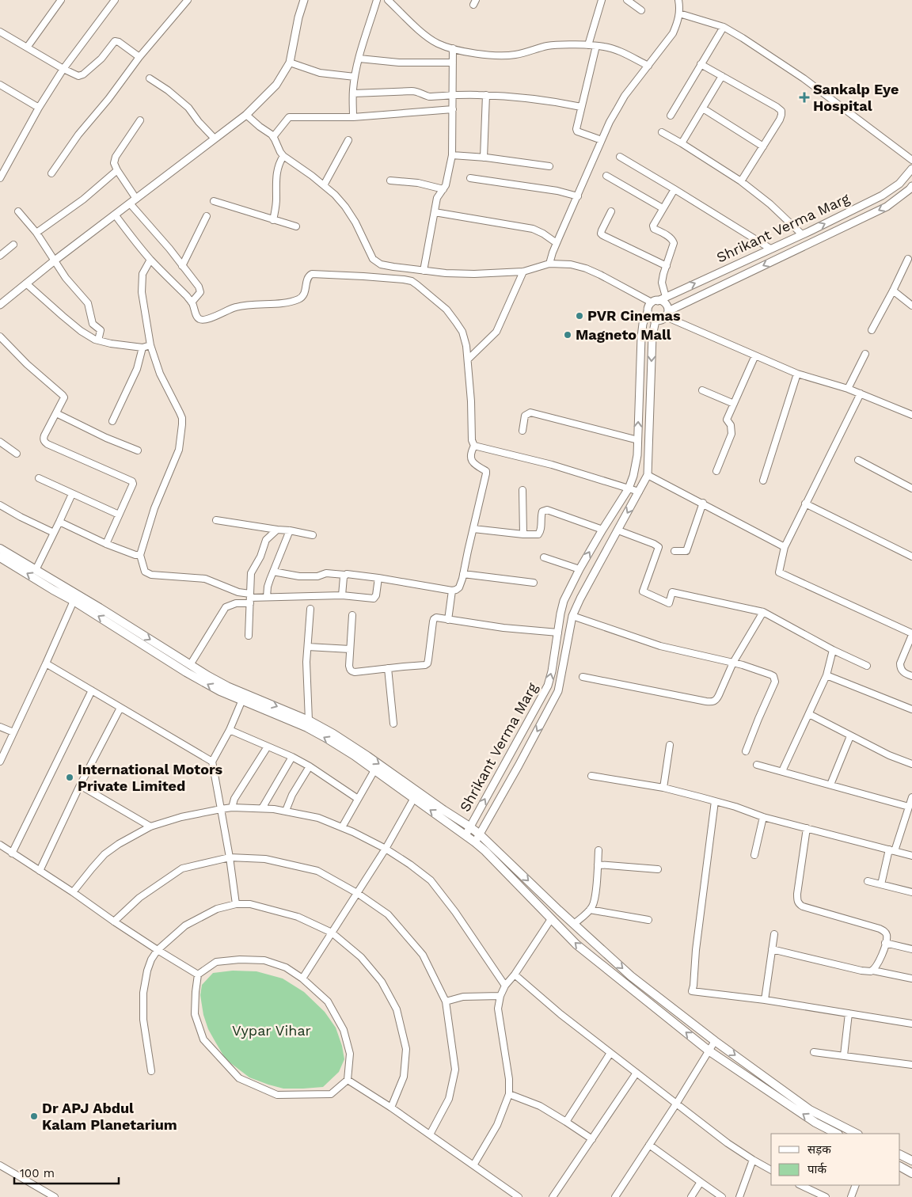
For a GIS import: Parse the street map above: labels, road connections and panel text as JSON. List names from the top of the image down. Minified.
{"streets":{"street":["Shrikant Verma Marg"]},"parks":["Vypar Vihar"],"places":{"health":["Sankalp Eye Hospital"],"other":["PVR Cinemas","Magneto Mall","International Motors Private Limited","Dr APJ Abdul Kalam Planetarium"]},"legend":["सड़क","पार्क"],"scale_bar":"100 m"}
